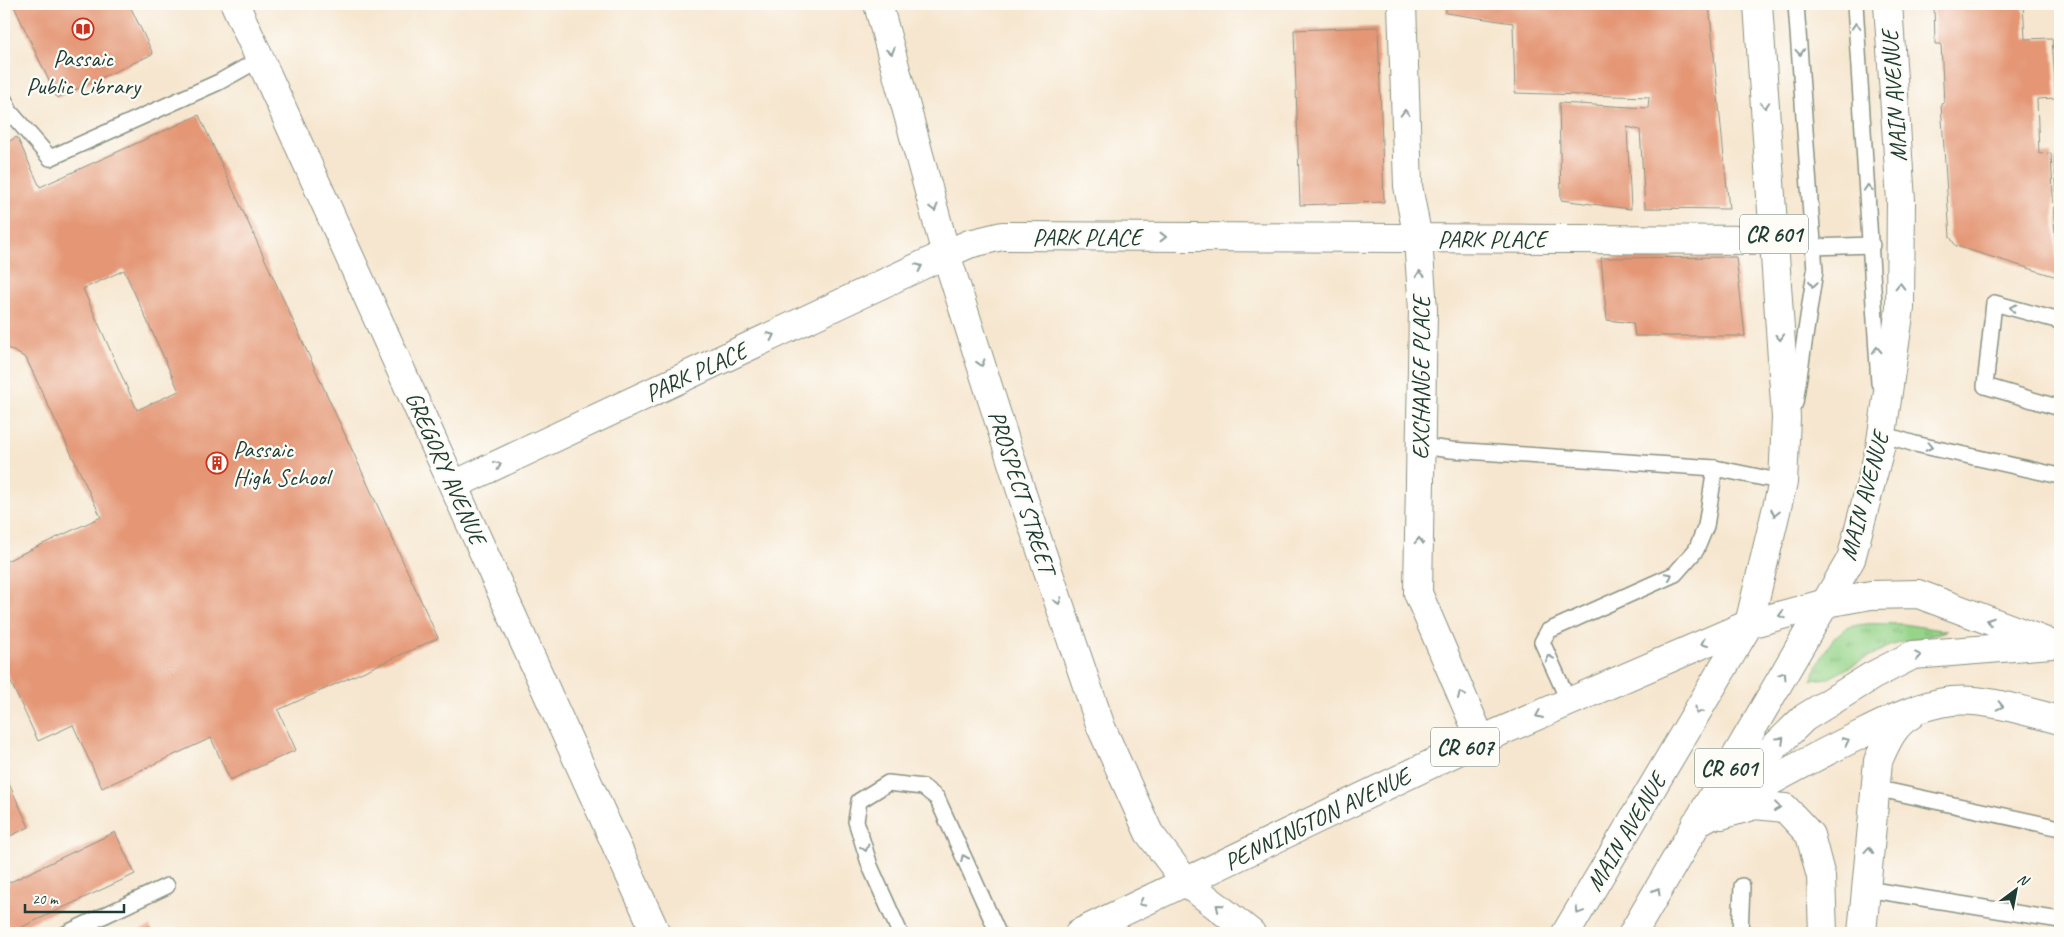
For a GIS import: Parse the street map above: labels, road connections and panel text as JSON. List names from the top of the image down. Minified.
{"streets":{"main road":["MAIN AVENUE","CR 601","PARK PLACE","EXCHANGE PLACE","GREGORY AVENUE","PROSPECT STREET","CR 607","PENNINGTON AVENUE"]},"crossings":[["MAIN AVENUE","PARK PLACE"],["MAIN AVENUE","PENNINGTON AVENUE"],["PARK PLACE","EXCHANGE PLACE"],["PARK PLACE","GREGORY AVENUE"],["PARK PLACE","PROSPECT STREET"],["EXCHANGE PLACE","PENNINGTON AVENUE"],["PROSPECT STREET","PENNINGTON AVENUE"]],"one_way":["PARK PLACE","EXCHANGE PLACE","PROSPECT STREET"],"places":{"library":["Passaic Public Library"],"building":["Passaic High School"]},"scale_bar":"20 m","north":"top right"}
